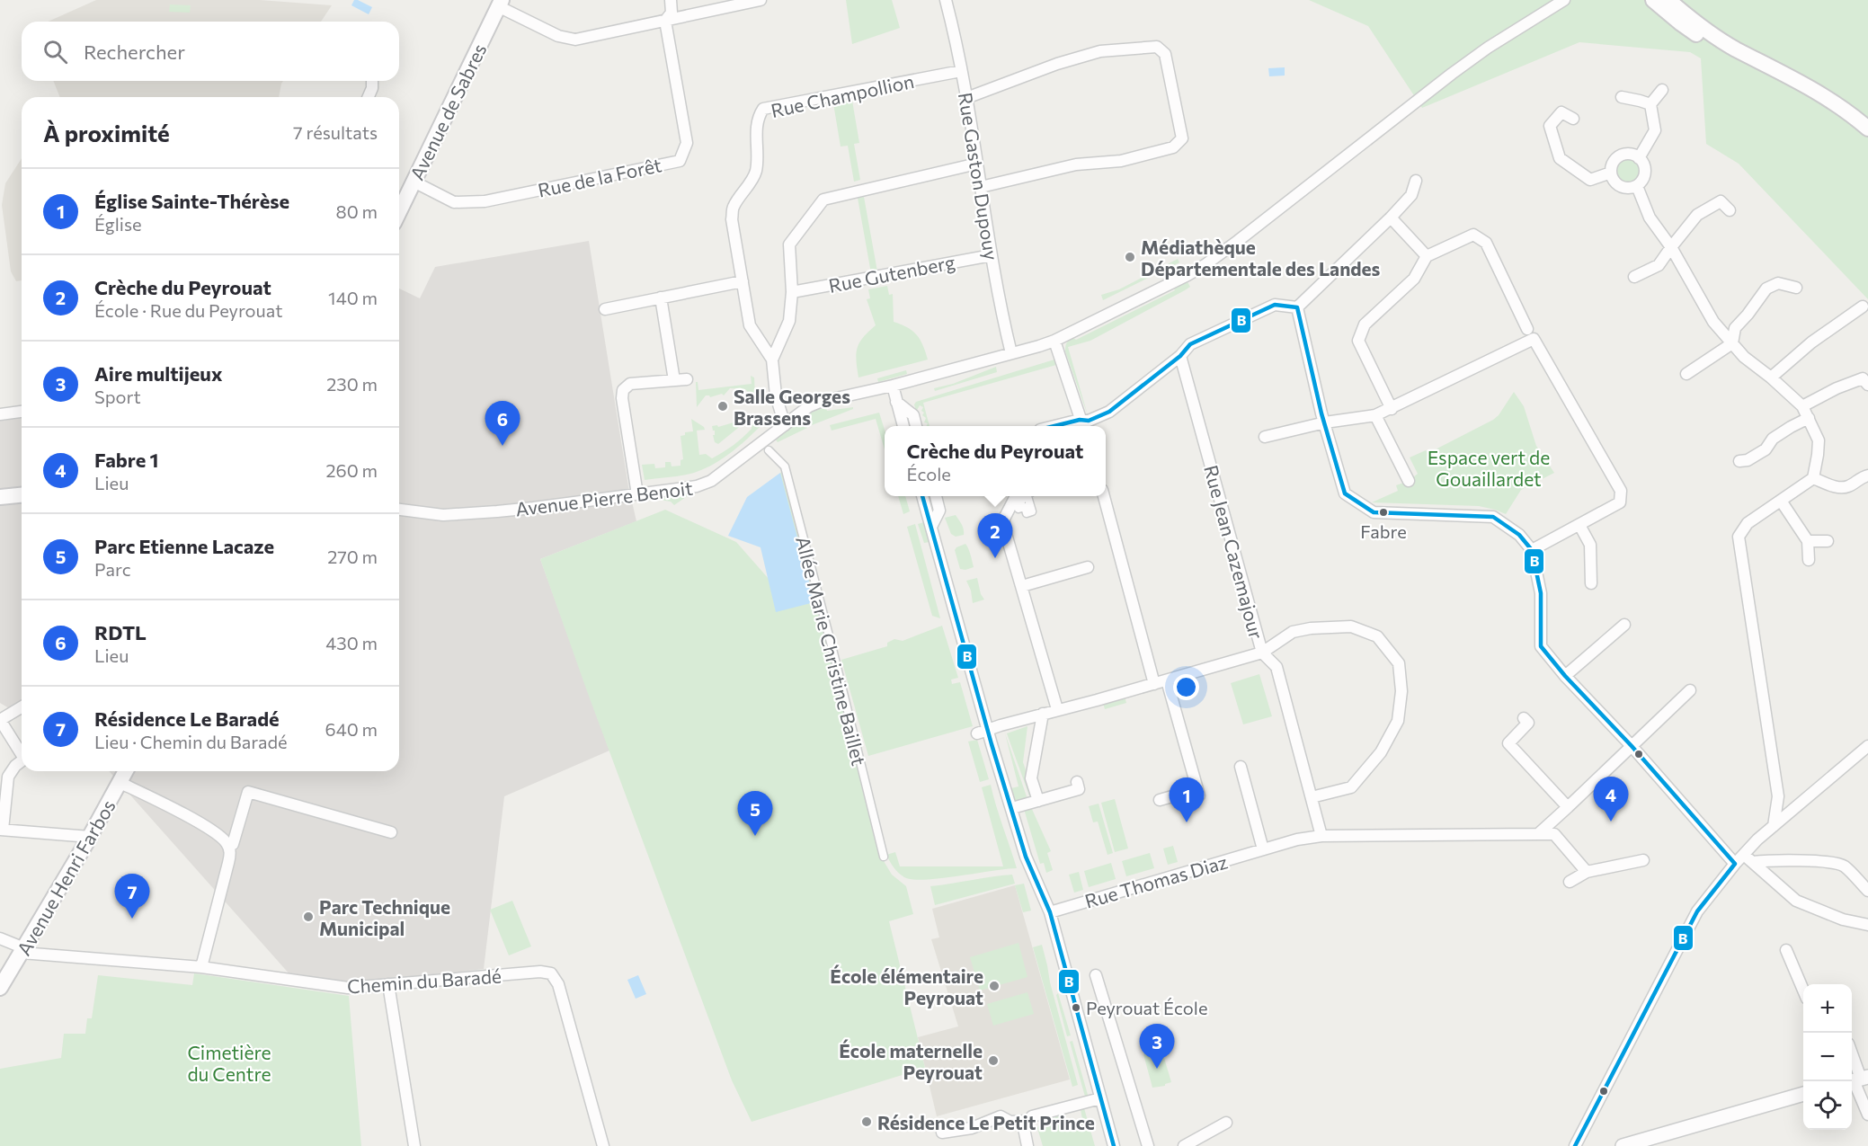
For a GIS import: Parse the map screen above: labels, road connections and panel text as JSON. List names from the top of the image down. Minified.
{"streets":{"main road":["Avenue de Sabres","Avenue Henri Farbos"],"street":["Rue Champollion","Rue Gaston Dupouy","Rue de la Forêt","Rue Gutenberg","Avenue Pierre Benoit","Rue Jean Cazemajour","Allée Marie Christine Baillet","Rue Thomas Diaz","Chemin du Baradé"]},"crossings":[["Rue Champollion","Rue Gaston Dupouy"],["Rue Champollion","Avenue Pierre Benoit"],["Avenue de Sabres","Rue de la Forêt"],["Rue Gaston Dupouy","Rue Gutenberg"],["Rue Gaston Dupouy","Avenue Pierre Benoit"],["Rue Jean Cazemajour","Rue Thomas Diaz"],["Avenue Henri Farbos","Chemin du Baradé"]],"parks":["Espace vert de Gouaillardet","Cimetière du Centre"],"places":["Médiathèque Départementale des Landes","Salle Georges Brassens","Fabre","Parc Technique Municipal","École élémentaire Peyrouat","Peyrouat École","École maternelle Peyrouat","Résidence Le Petit Prince"],"lines":["transit line B"],"page":{"search":"Rechercher","heading":["À proximité","7 résultats"],"list":[{"mark":"1","name":"Église Sainte-Thérèse","note":"Église","value":"80 m"},{"mark":"2","name":"Crèche du Peyrouat","note":"École · Rue du Peyrouat","value":"140 m"},{"mark":"3","name":"Aire multijeux","note":"Sport","value":"230 m"},{"mark":"4","name":"Fabre 1","note":"Lieu","value":"260 m"},{"mark":"5","name":"Parc Etienne Lacaze","note":"Parc","value":"270 m"},{"mark":"6","name":"RDTL","note":"Lieu","value":"430 m"},{"mark":"7","name":"Résidence Le Baradé","note":"Lieu · Chemin du Baradé","value":"640 m"}],"pins":["6","2","4","1","5","7","3"],"popup":["Crèche du Peyrouat","École"],"map_buttons":["+","−"]}}
